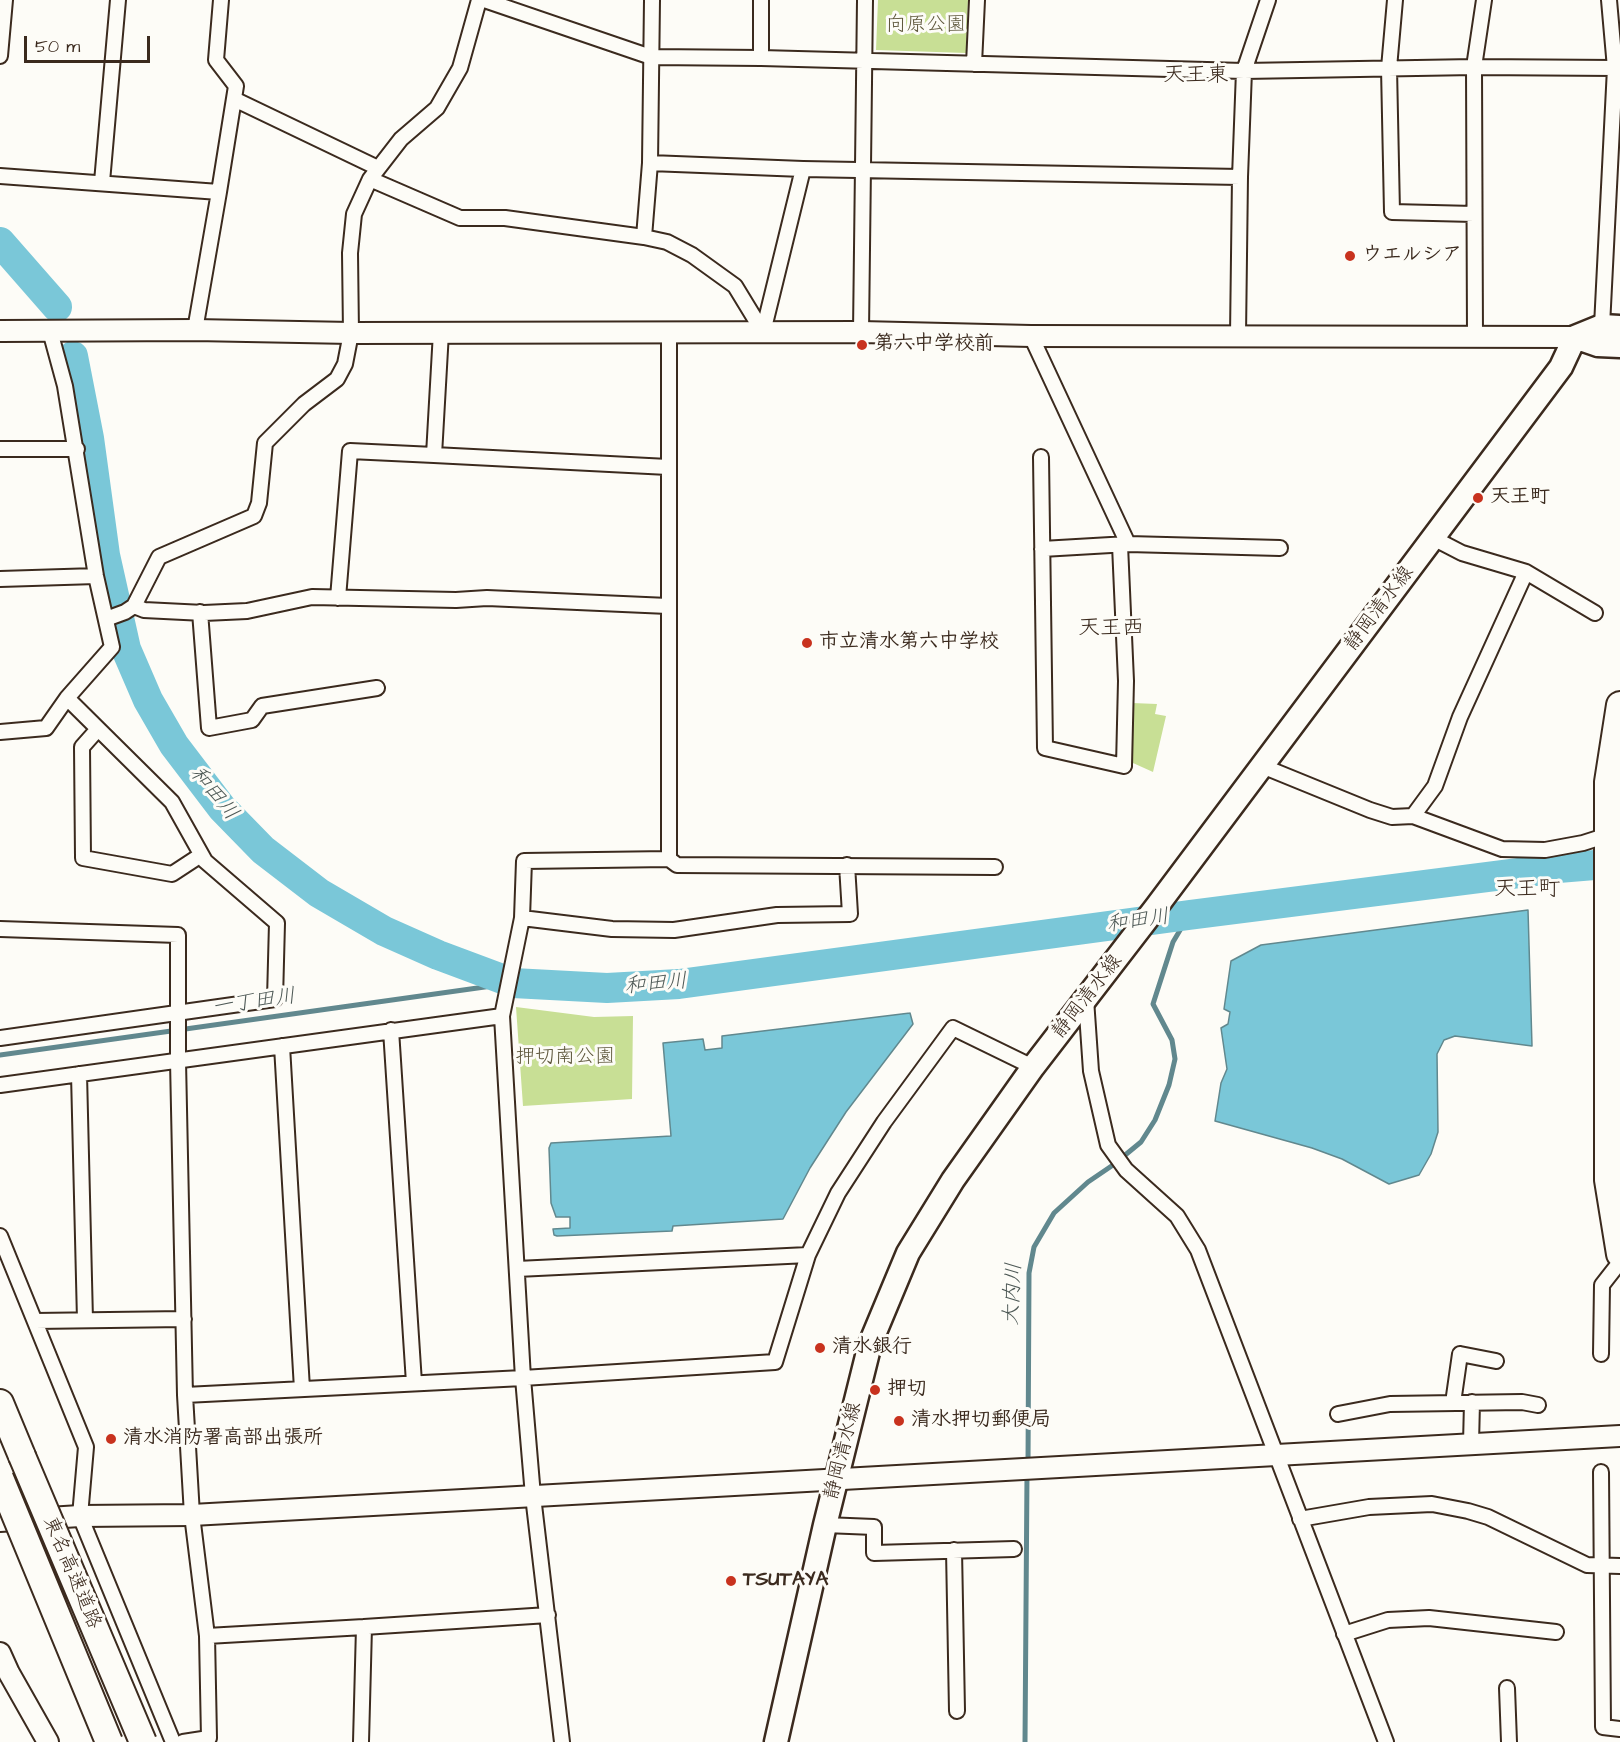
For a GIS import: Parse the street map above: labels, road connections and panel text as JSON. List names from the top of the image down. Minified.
{"streets":{"highway":["東名高速道路"],"main road":["静岡清水線"]},"districts":["天王東","天王西","天王町"],"water":["和田川","一丁田川","大内川"],"parks":["向原公園","押切南公園"],"places":["ウエルシア","第六中学校前","天王町","市立清水第六中学校","清水銀行","押切","清水押切郵便局","清水消防署高部出張所","TSUTAYA"],"scale_bar":"50 m"}
